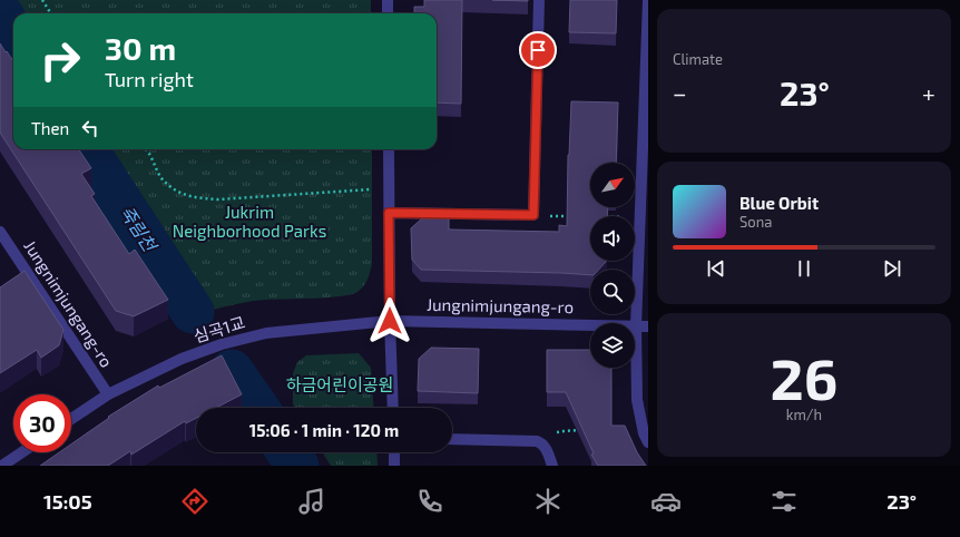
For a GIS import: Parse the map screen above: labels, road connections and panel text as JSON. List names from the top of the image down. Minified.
{"streets":{"street":["Jungnimjungang-ro","심곡1교"]},"crossings":[["Jungnimjungang-ro","심곡1교"]],"water":["죽림천"],"parks":["Jukrim Neighborhood Parks","하금어린이공원"],"north":"top right","page":{"tile":["Climate",["26","km/h"]],"turn":["30 m","Turn right"],"heat":["−","23°","+"],"then":"Then","song":["Blue Orbit","Sona"],"limit":"30","trip":"15:06 · 1 min · 120 m","tabs":["15:05","23°"]}}
